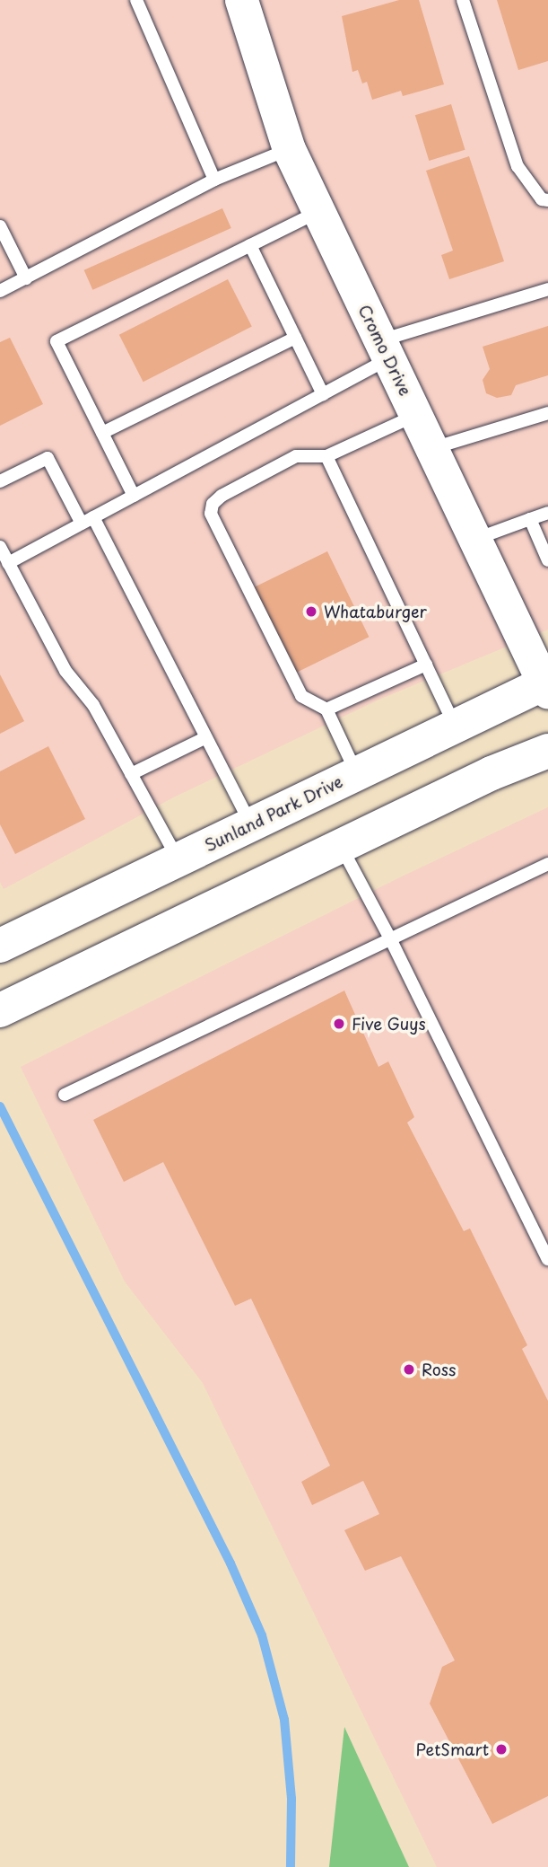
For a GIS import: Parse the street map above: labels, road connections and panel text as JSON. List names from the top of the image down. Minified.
{"streets":{"main road":["Sunland Park Drive"],"street":["Cromo Drive"]},"crossings":[["Cromo Drive","Sunland Park Drive"]],"places":["Whataburger","Five Guys","Ross","PetSmart"]}
